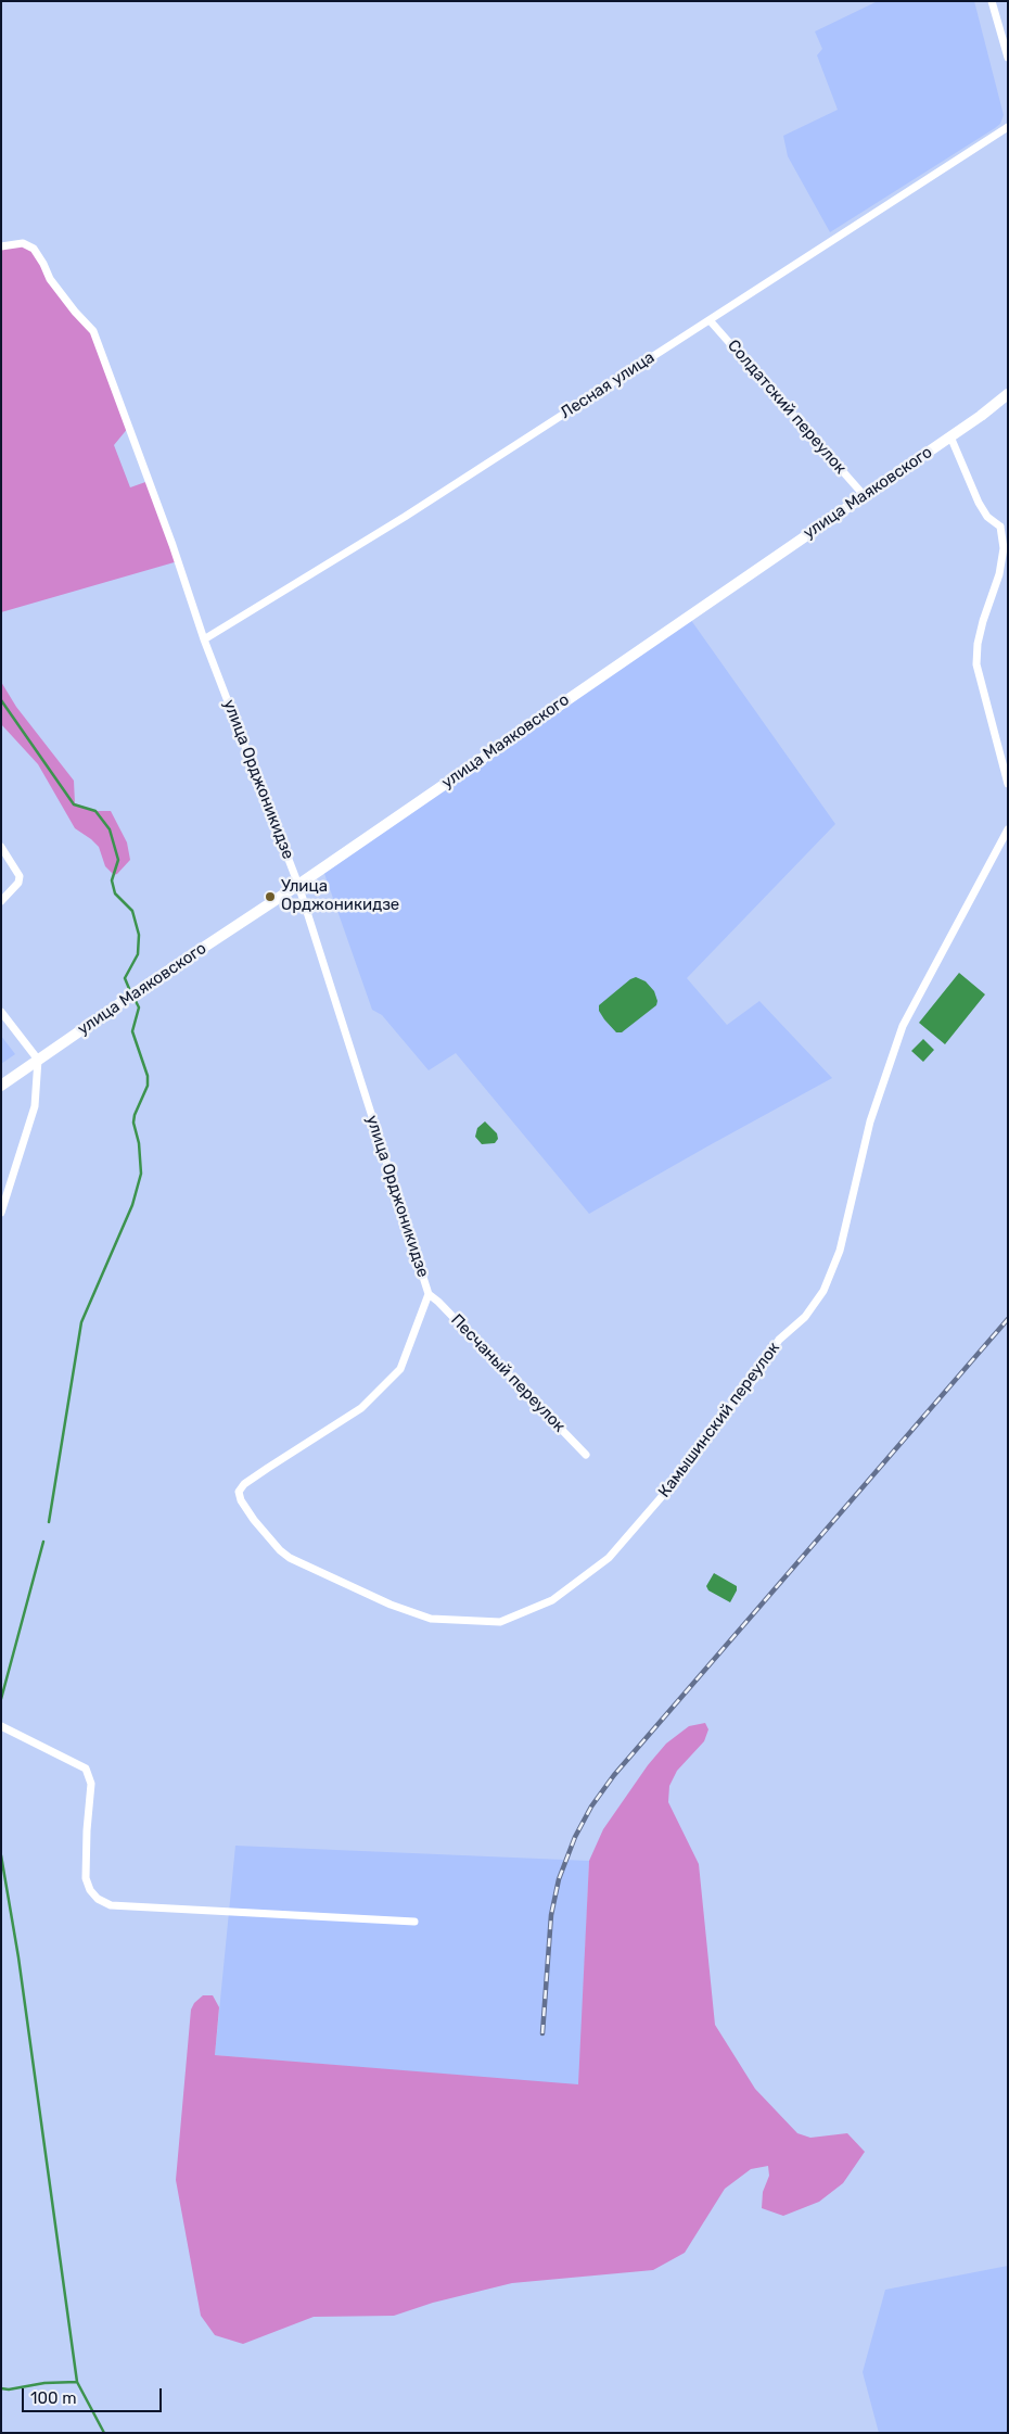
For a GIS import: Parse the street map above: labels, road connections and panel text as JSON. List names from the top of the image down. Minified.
{"streets":{"street":["Лесная улица","Солдатский переулок","улица Маяковского","улица Орджоникидзе","Песчаный переулок","Камышинский переулок"]},"crossings":[["Лесная улица","Солдатский переулок"],["Лесная улица","улица Орджоникидзе"],["Солдатский переулок","улица Маяковского"],["улица Маяковского","улица Орджоникидзе"],["улица Орджоникидзе","Песчаный переулок"],["улица Орджоникидзе","Камышинский переулок"],["Песчаный переулок","Камышинский переулок"]],"places":["Улица Орджоникидзе"],"scale_bar":"100 m"}
